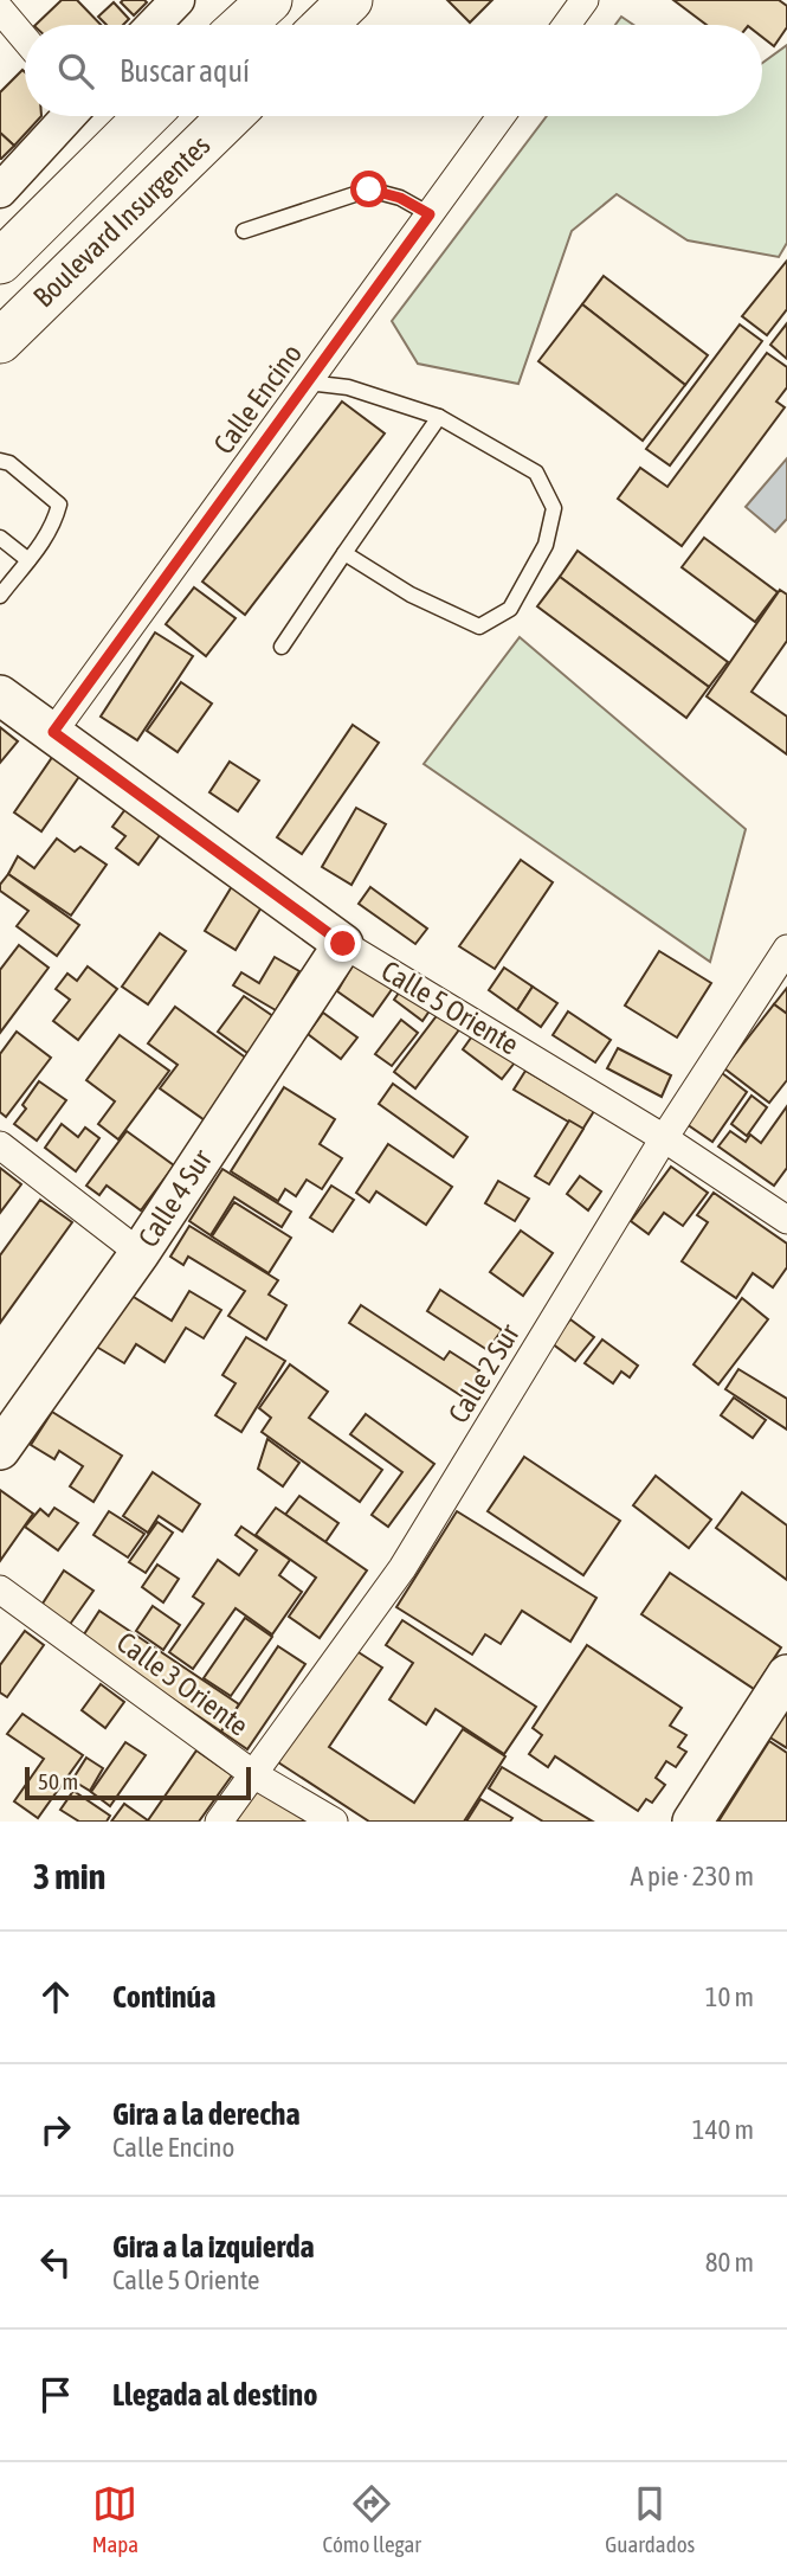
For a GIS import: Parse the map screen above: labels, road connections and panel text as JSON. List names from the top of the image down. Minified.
{"streets":{"main road":["Boulevard Insurgentes","Calle 5 Oriente","Calle 4 Sur"],"street":["Calle Encino","Calle 2 Sur","Calle 3 Oriente"]},"crossings":[["Calle Encino","Calle 5 Oriente"],["Calle 5 Oriente","Calle 4 Sur"],["Calle 5 Oriente","Calle 2 Sur"],["Calle 2 Sur","Calle 3 Oriente"]],"scale_bar":"50 m","page":{"search":"Buscar aquí","scale":"50 m","heading":["3 min","A pie · 230 m"],"list":[["Continúa","10 m"],["Gira a la derecha","Calle Encino","140 m"],["Gira a la izquierda","Calle 5 Oriente","80 m"],"Llegada al destino"],"nav":["Mapa","Cómo llegar","Guardados"]}}
